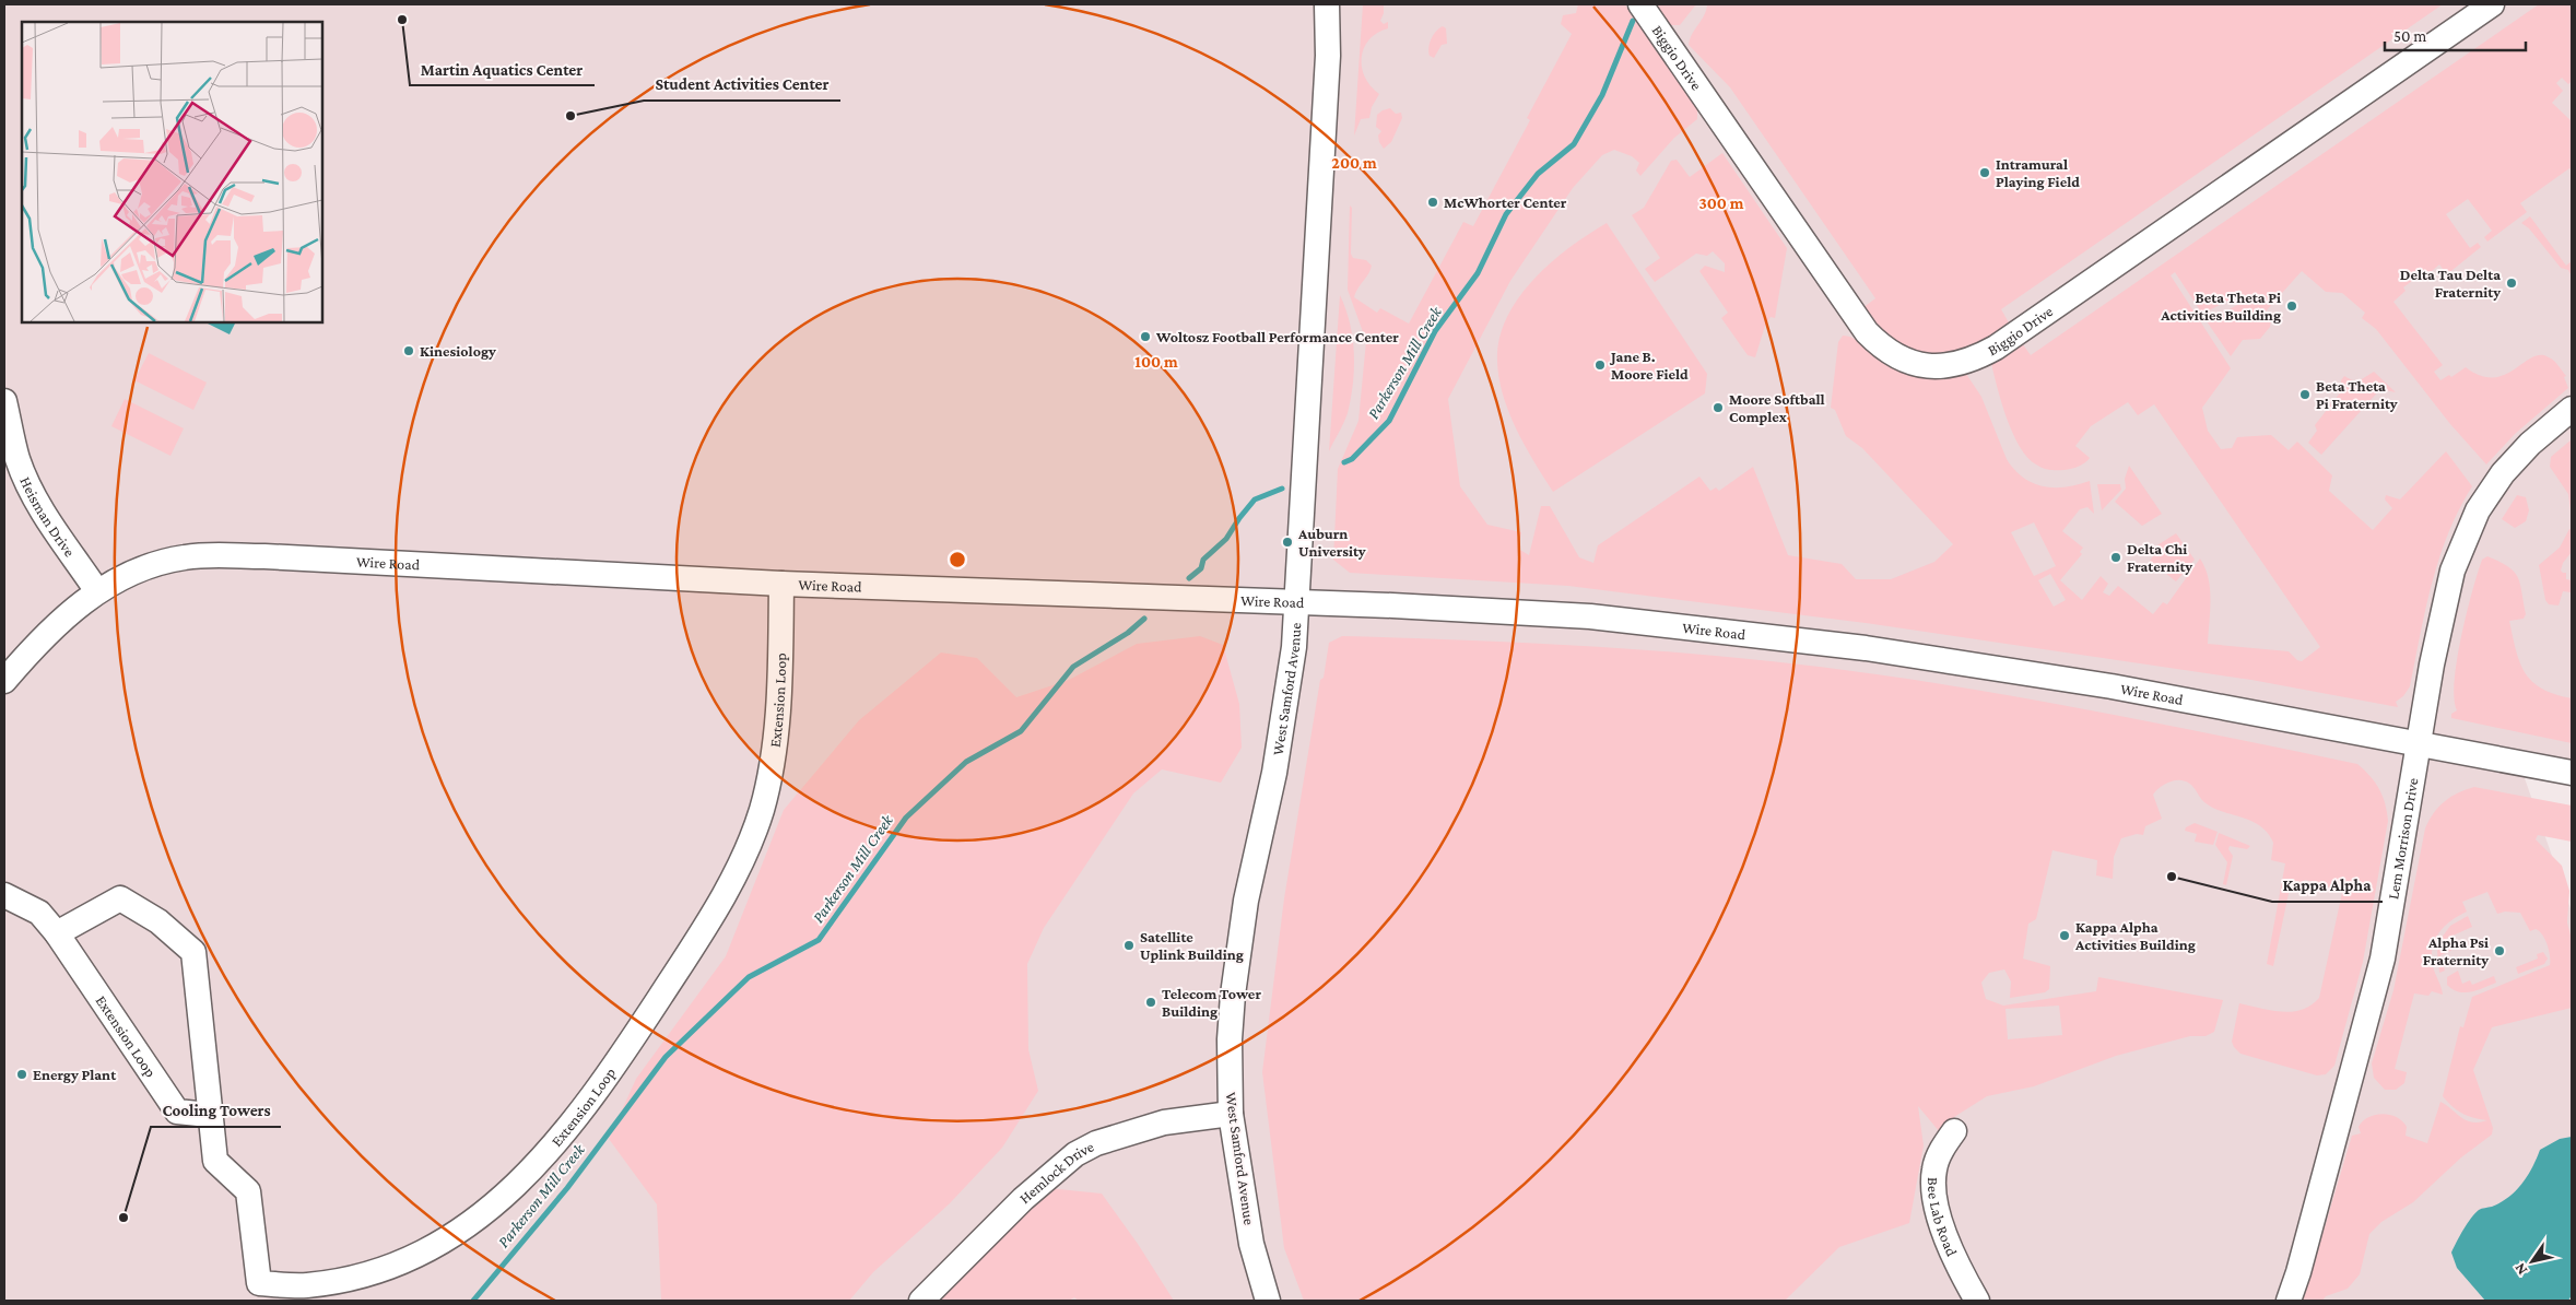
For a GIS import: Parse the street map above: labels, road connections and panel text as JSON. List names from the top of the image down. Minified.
{"streets":{"street":["Biggio Drive","Heisman Drive","Wire Road","West Samford Avenue","Extension Loop","Lem Morrison Drive","Hemlock Drive","Bee Lab Road"]},"crossings":[["Heisman Drive","Wire Road"],["Wire Road","West Samford Avenue"],["Wire Road","Extension Loop"],["Wire Road","Lem Morrison Drive"],["West Samford Avenue","Hemlock Drive"]],"water":["Parkerson Mill Creek"],"places":["Martin Aquatics Center","Student Activities Center","Intramural Playing Field","McWhorter Center","Delta Tau Delta Fraternity","Beta Theta Pi Activities Building","Woltosz Football Performance Center","Kinesiology","Jane B. Moore Field","Beta Theta Pi Fraternity","Moore Softball Complex","Auburn University","Delta Chi Fraternity","Kappa Alpha","Kappa Alpha Activities Building","Satellite Uplink Building","Alpha Psi Fraternity","Telecom Tower Building","Energy Plant","Cooling Towers"],"scale_bar":"50 m","north":"bottom left","rings":["200 m","300 m","100 m"]}
